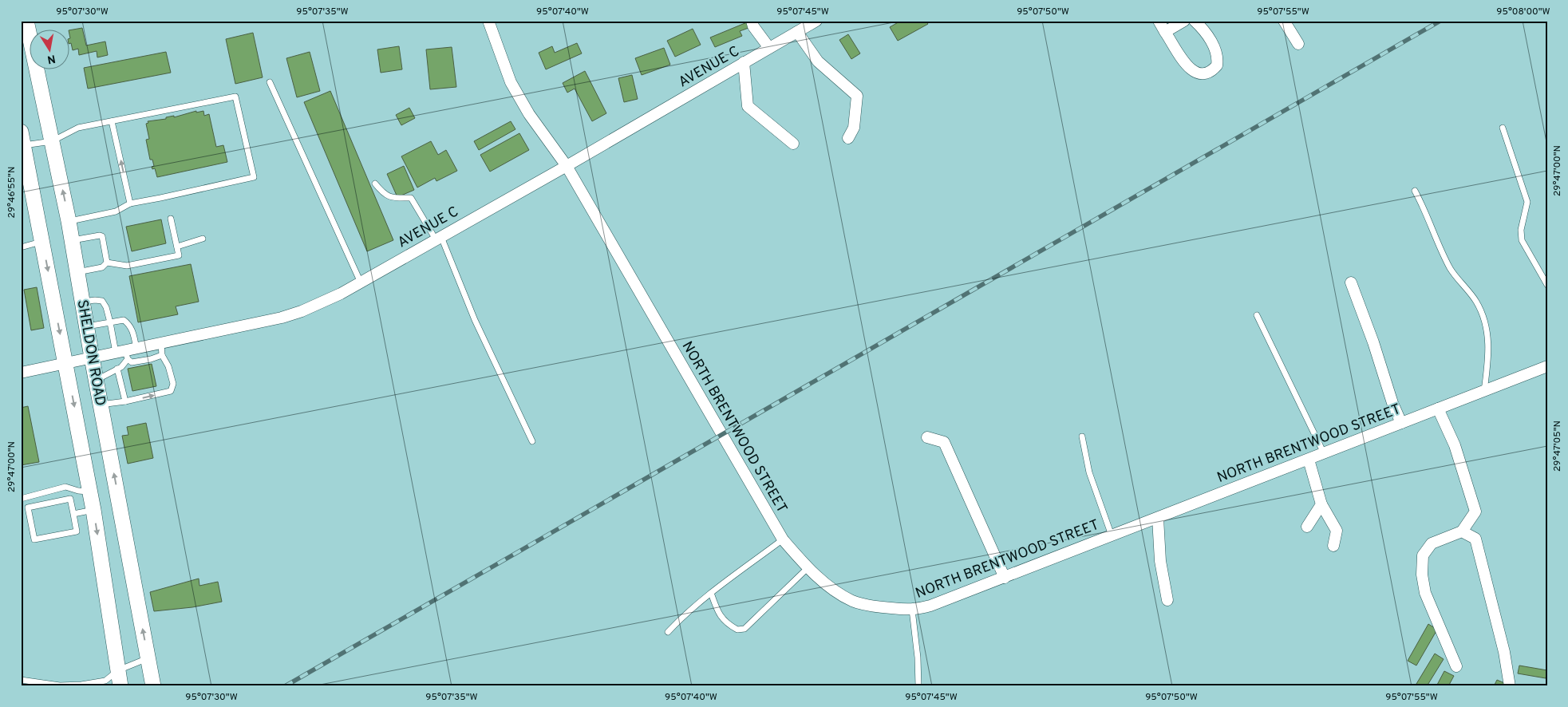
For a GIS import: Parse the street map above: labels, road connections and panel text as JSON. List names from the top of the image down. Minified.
{"streets":{"main road":["SHELDON ROAD"],"street":["AVENUE C","NORTH BRENTWOOD STREET"]},"crossings":[["AVENUE C","SHELDON ROAD"],["AVENUE C","NORTH BRENTWOOD STREET"]],"north":"bottom","coordinates":["95°07'30\"W","95°07'35\"W","95°07'40\"W","95°07'45\"W","95°07'50\"W","95°07'55\"W","95°08'00\"W","29°47'00\"N","29°46'55\"N","29°47'05\"N"]}
